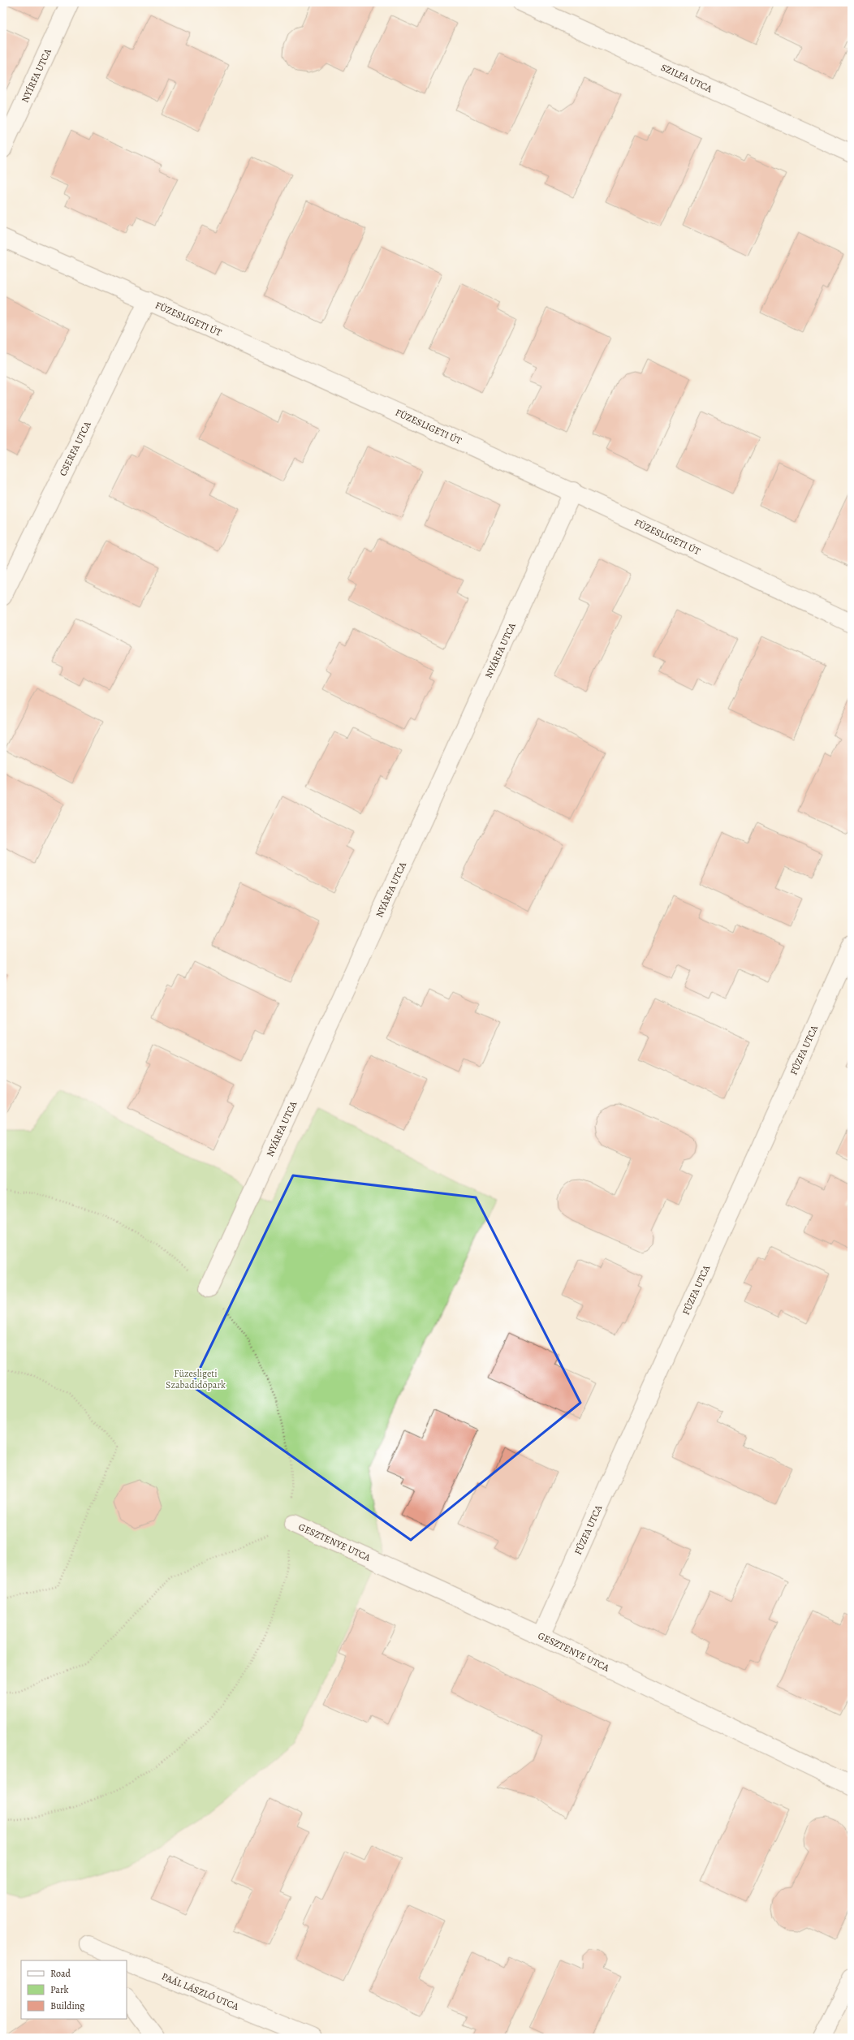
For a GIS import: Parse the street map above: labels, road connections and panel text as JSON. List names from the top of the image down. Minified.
{"streets":{"street":["NYÍRFA UTCA","SZILFA UTCA","FÜZESLIGETI ÚT","CSERFA UTCA","NYÁRFA UTCA","FŰZFA UTCA","GESZTENYE UTCA","PAÁL LÁSZLÓ UTCA"]},"crossings":[["FÜZESLIGETI ÚT","CSERFA UTCA"],["FÜZESLIGETI ÚT","NYÁRFA UTCA"],["FŰZFA UTCA","GESZTENYE UTCA"]],"parks":["Füzesligeti Szabadidőpark"],"legend":["Road","Park","Building"]}
